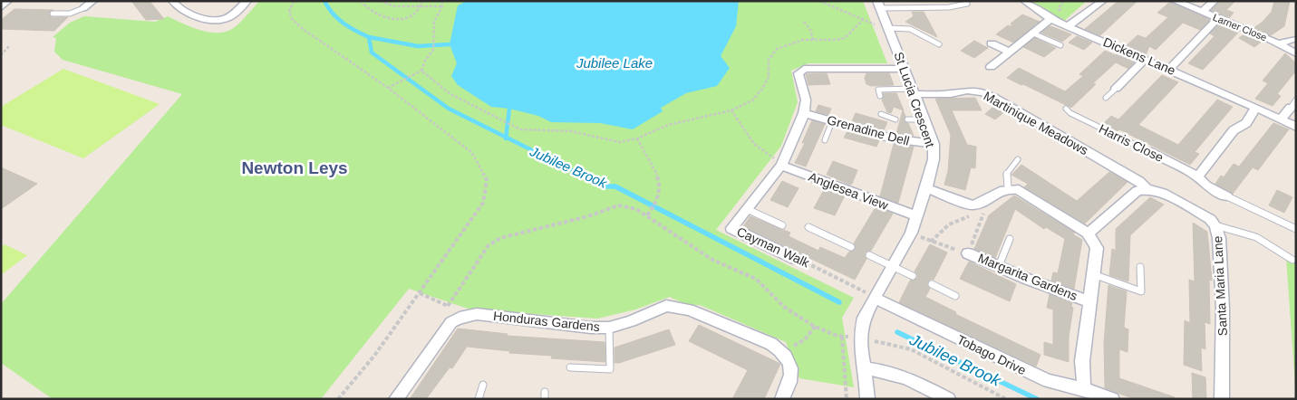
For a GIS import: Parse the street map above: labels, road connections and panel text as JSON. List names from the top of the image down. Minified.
{"streets":{"street":["Larner Close","Dickens Lane","St Lucia Crescent","Martinique Meadows","Grenadine Dell","Harris Close","Anglesea View","Cayman Walk","Margarita Gardens","Santa Maria Lane","Honduras Gardens","Tobago Drive"]},"crossings":[["St Lucia Crescent","Martinique Meadows"],["St Lucia Crescent","Grenadine Dell"],["St Lucia Crescent","Anglesea View"],["St Lucia Crescent","Cayman Walk"],["St Lucia Crescent","Tobago Drive"],["Martinique Meadows","Santa Maria Lane"],["Grenadine Dell","Cayman Walk"],["Anglesea View","Cayman Walk"],["Cayman Walk","Tobago Drive"],["Margarita Gardens","Tobago Drive"]],"districts":["Newton Leys"],"water":["Jubilee Lake","Jubilee Brook"]}
